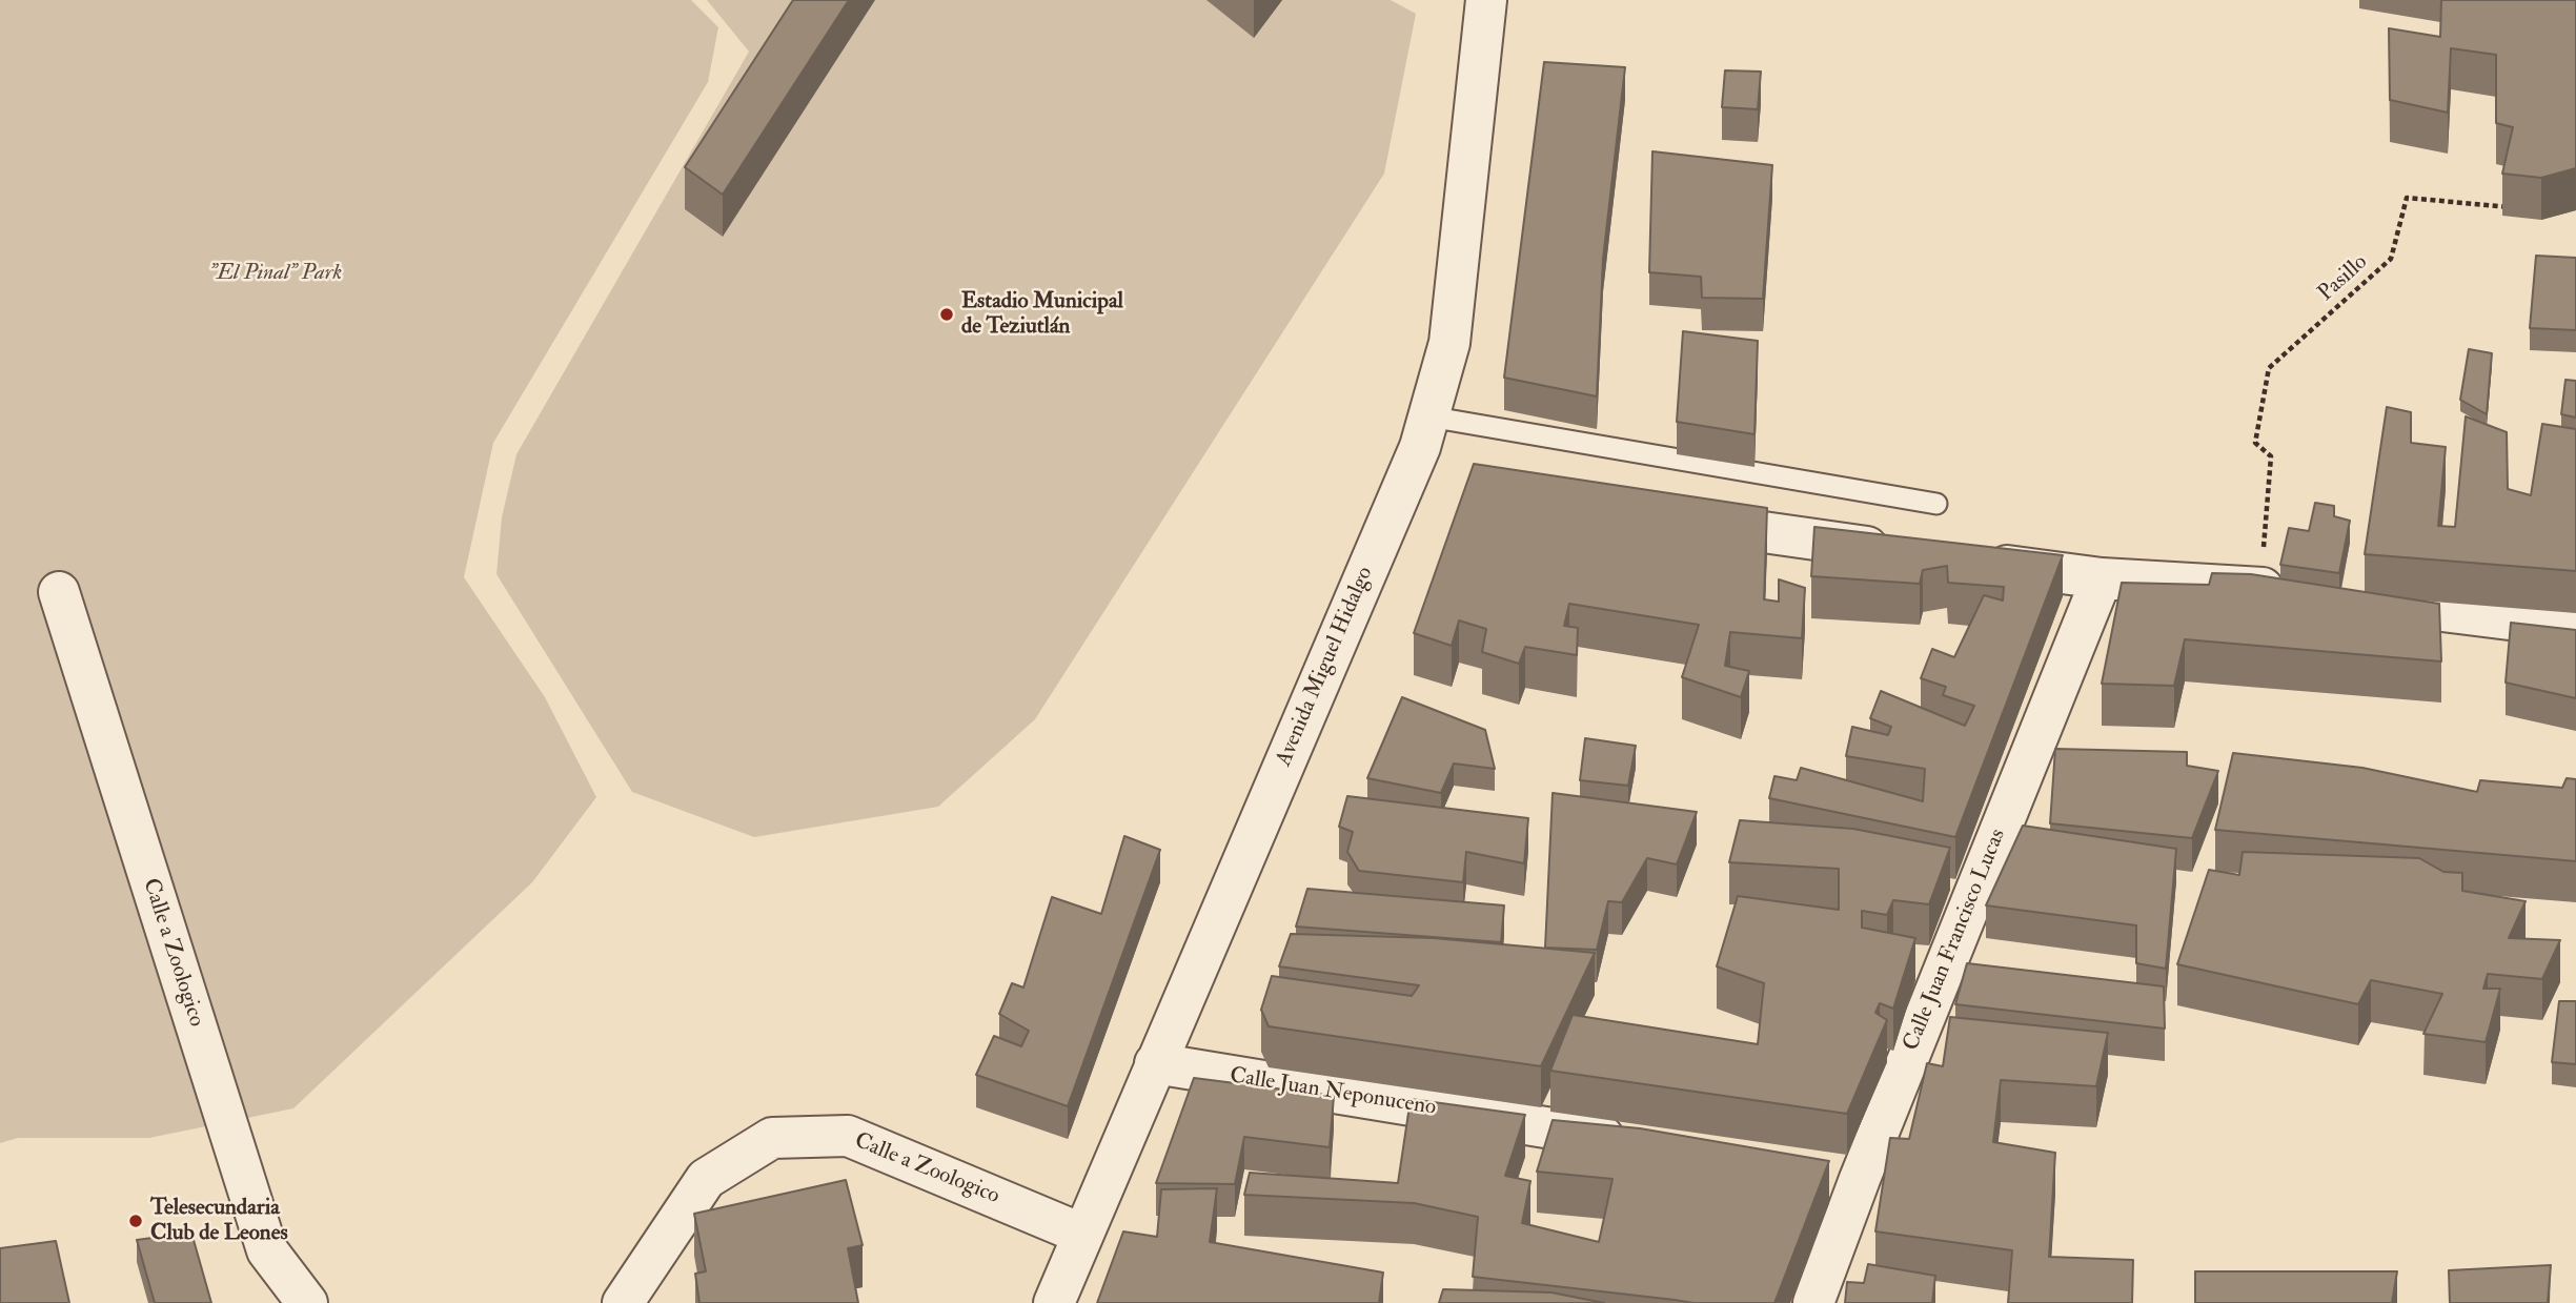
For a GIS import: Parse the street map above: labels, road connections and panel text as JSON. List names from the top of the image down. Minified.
{"streets":{"street":["Avenida Miguel Hidalgo","Calle Juan Francisco Lucas","Calle a Zoologico","Calle Juan Neponuceno"],"path":["Pasillo"]},"crossings":[["Avenida Miguel Hidalgo","Calle a Zoologico"],["Avenida Miguel Hidalgo","Calle Juan Neponuceno"]],"parks":["\"El Pinal\" Park"],"places":["Estadio Municipal de Teziutlán","Telesecundaria Club de Leones"]}
